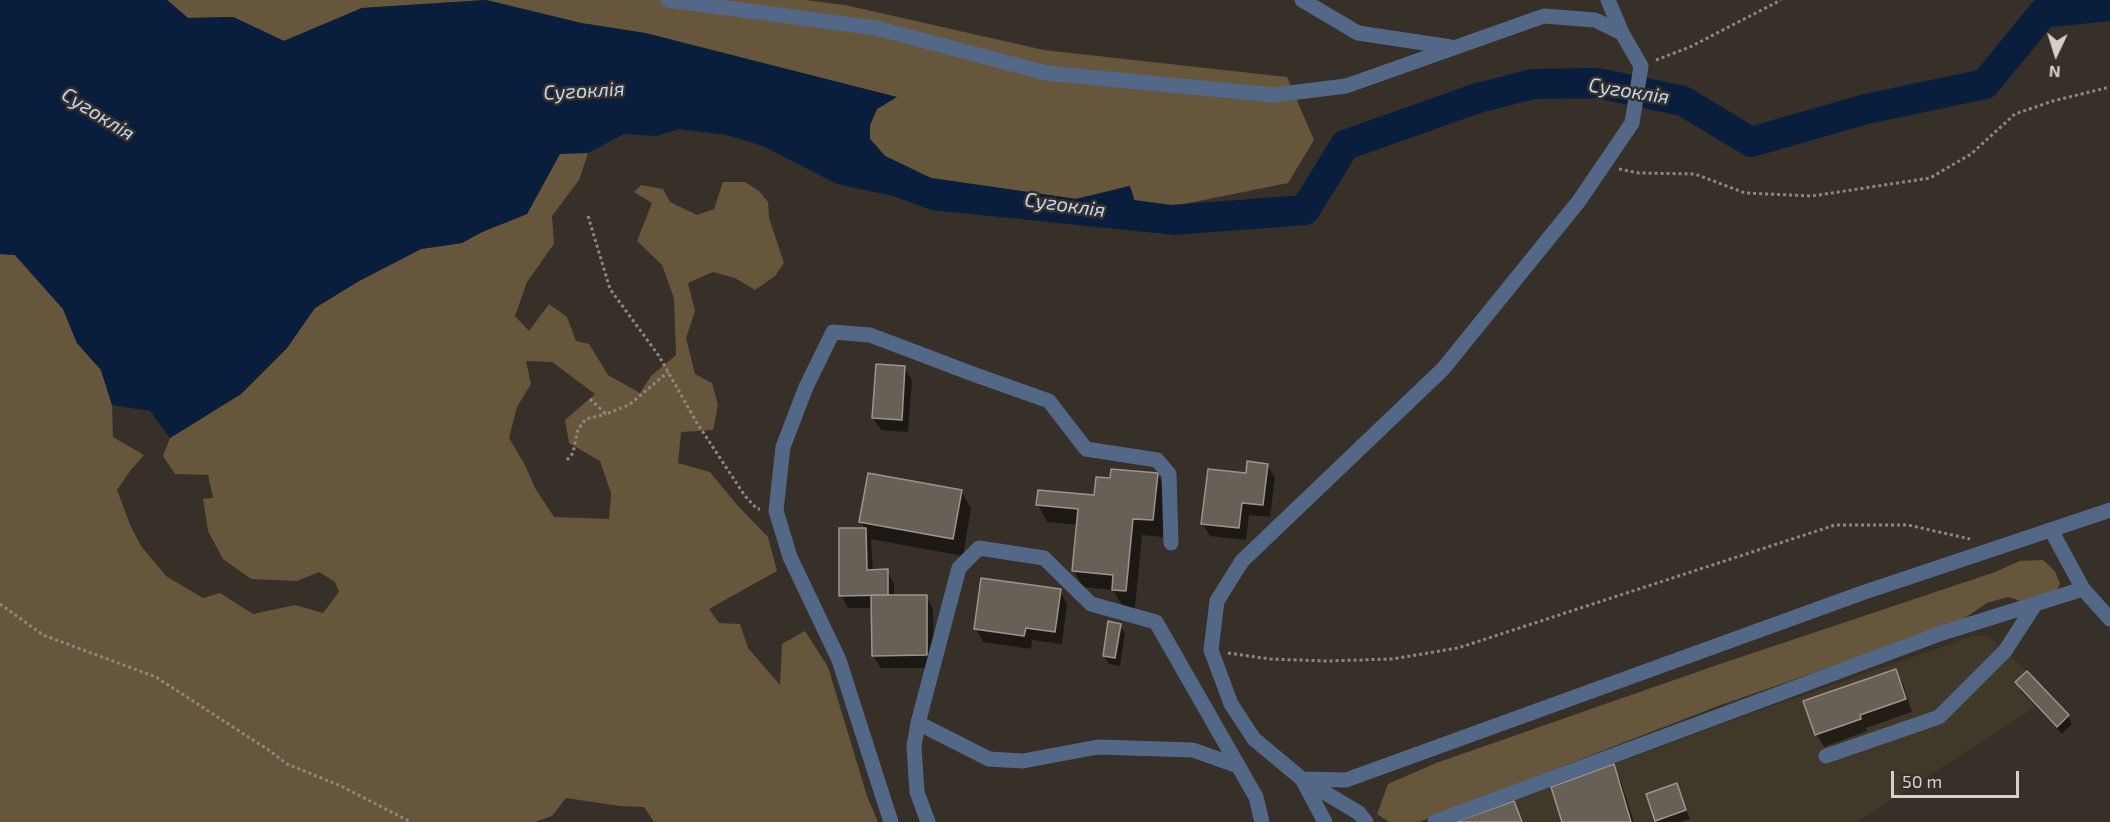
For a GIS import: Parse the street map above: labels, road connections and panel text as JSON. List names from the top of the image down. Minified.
{"water":["Сугоклія"],"scale_bar":"50 m","north":"bottom"}
